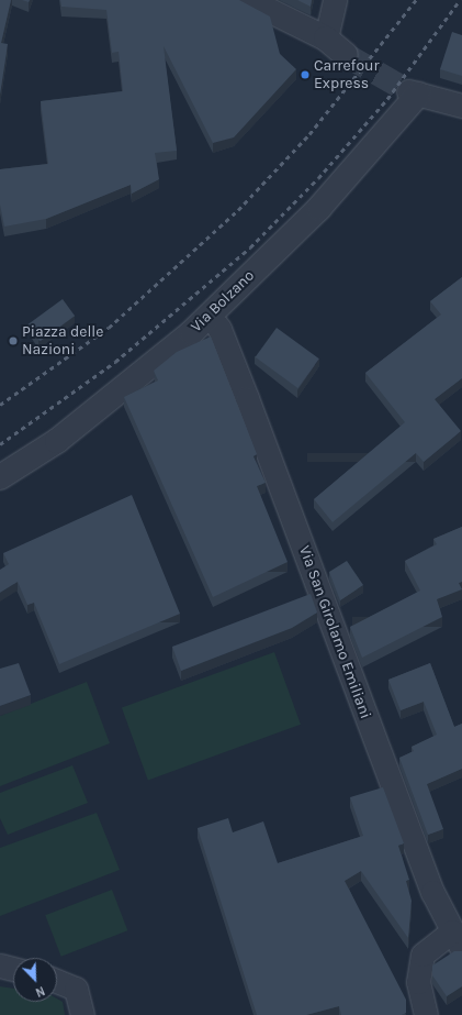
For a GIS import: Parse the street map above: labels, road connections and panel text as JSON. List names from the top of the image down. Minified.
{"streets":{"street":["Via Bolzano","Via San Girolamo Emiliani"]},"crossings":[["Via Bolzano","Via San Girolamo Emiliani"]],"places":["Carrefour Express","Piazza delle Nazioni"],"north":"bottom right"}
